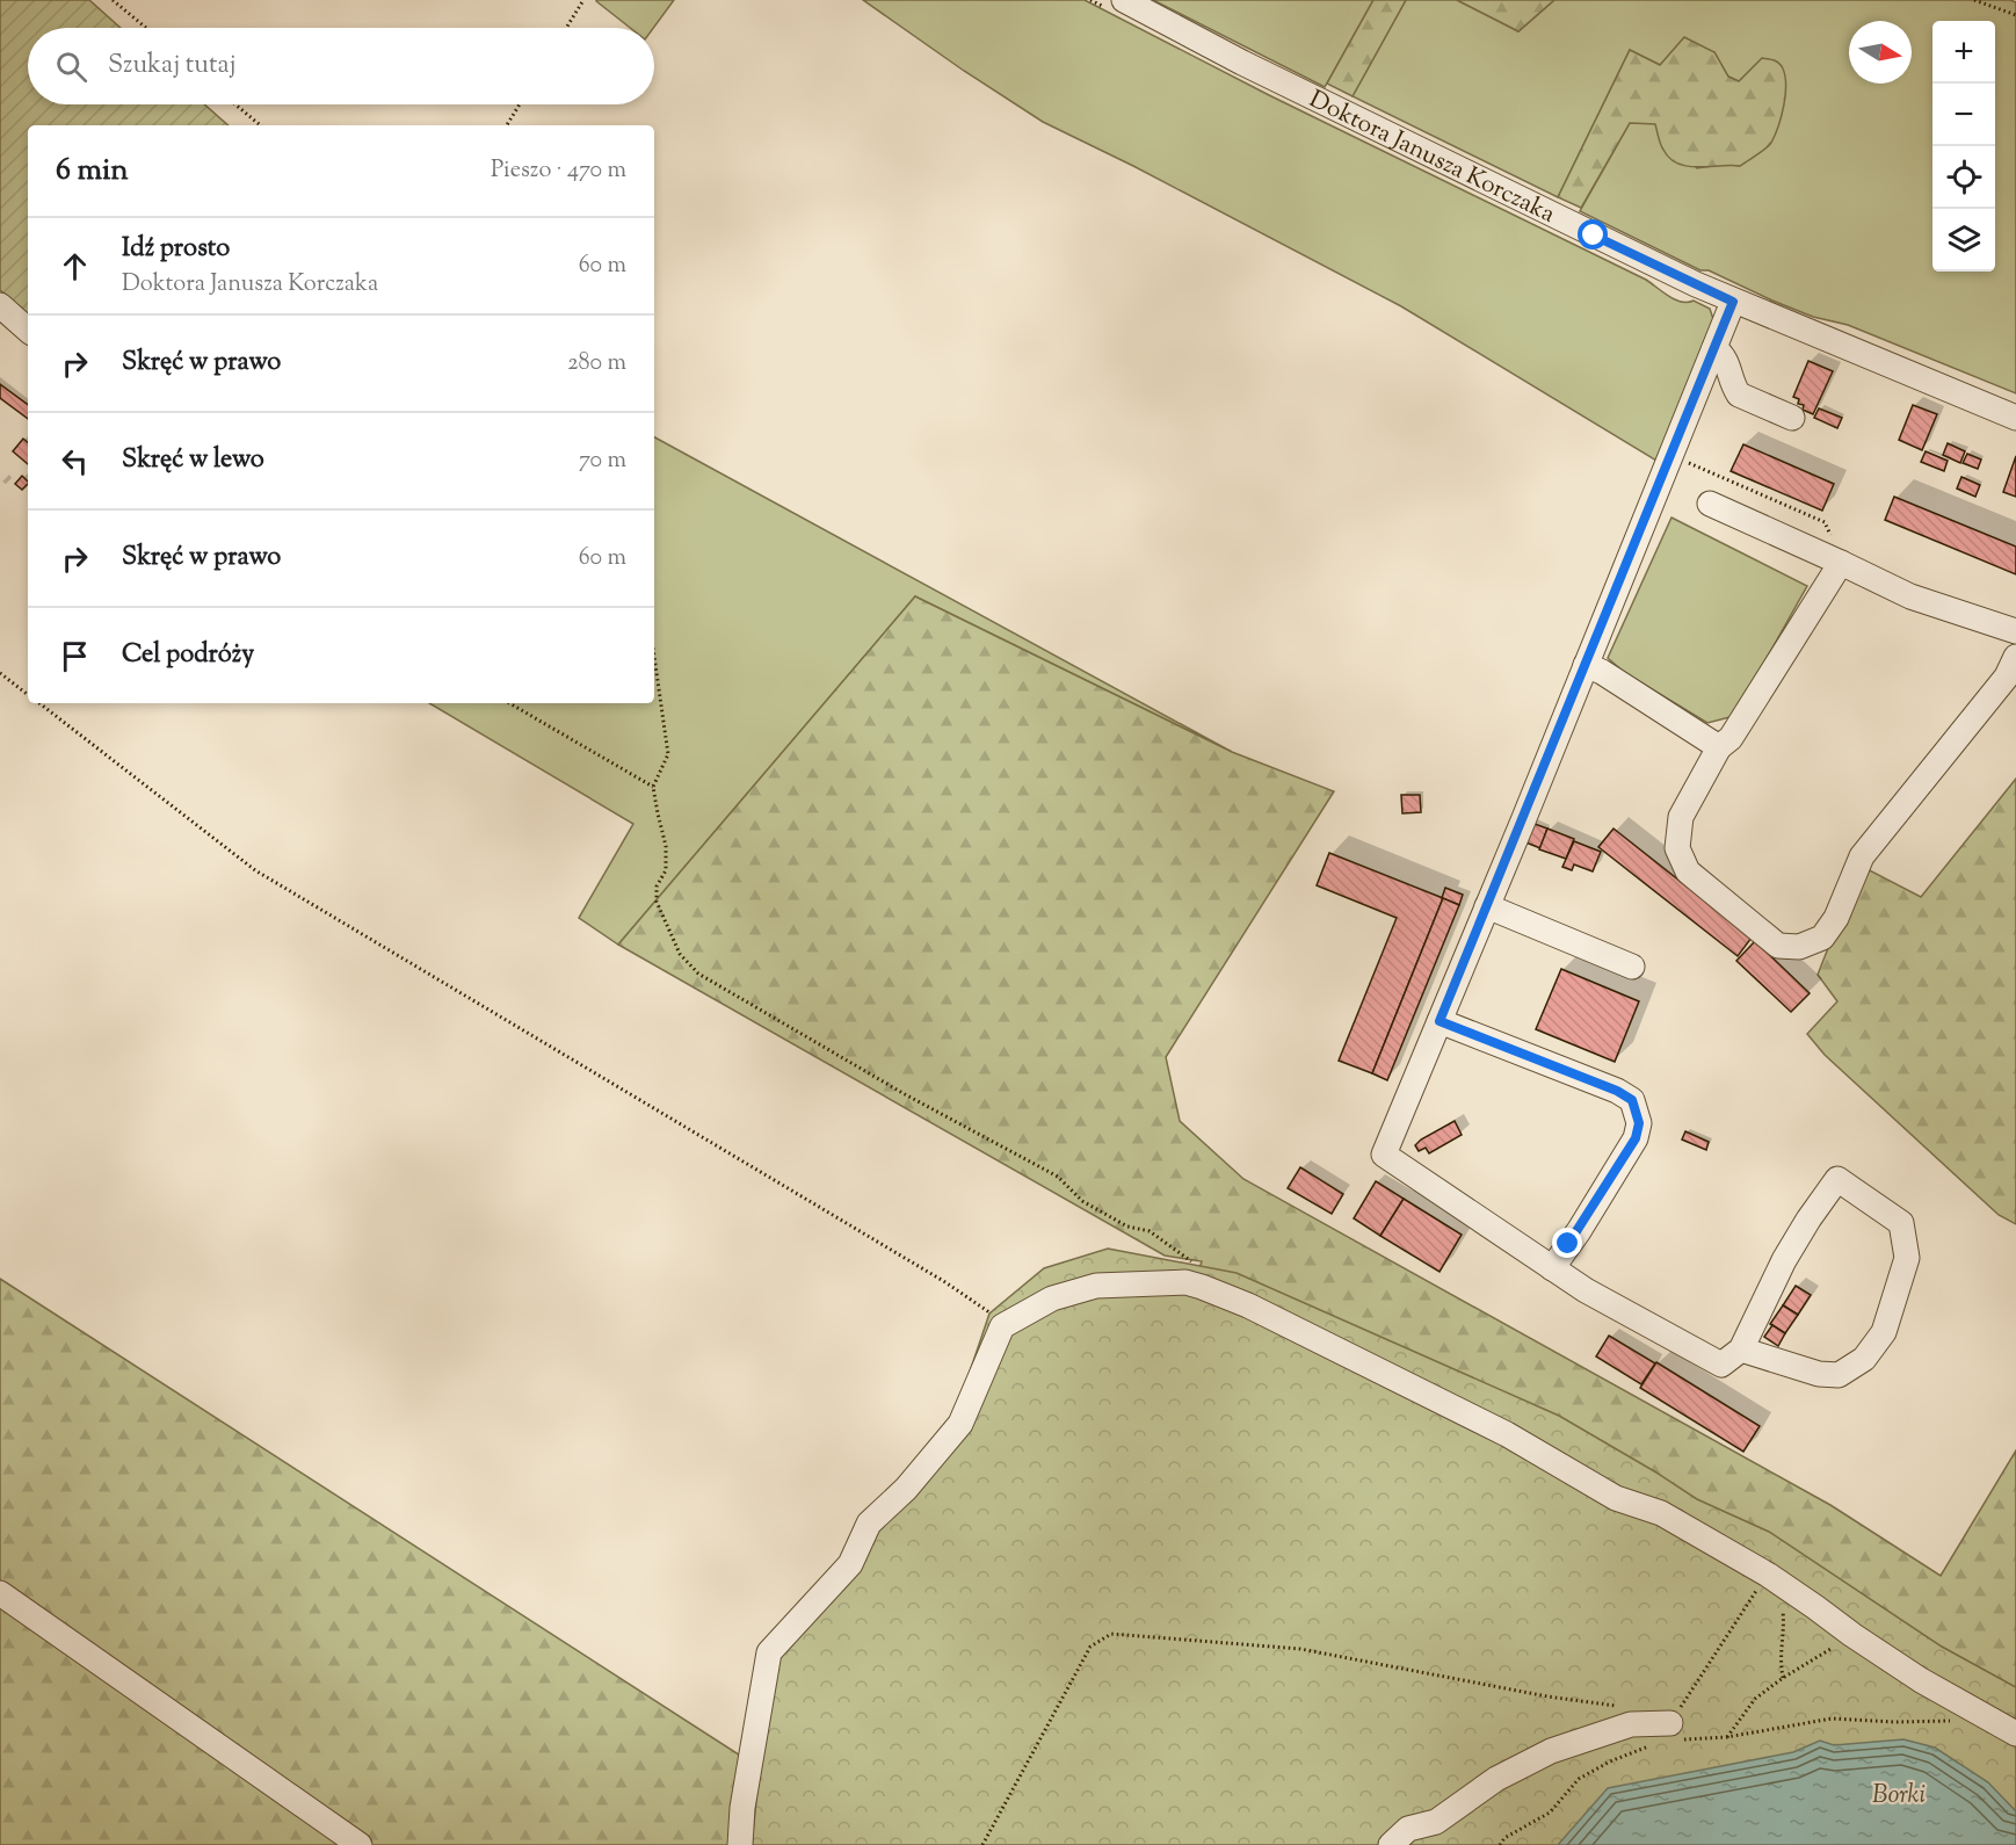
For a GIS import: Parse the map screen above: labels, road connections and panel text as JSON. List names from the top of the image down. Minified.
{"streets":{"street":["Doktora Janusza Korczaka"]},"water":["Borki"],"north":"right","page":{"map_buttons":["+","−"],"search":"Szukaj tutaj","heading":["6 min","Pieszo · 470 m"],"list":[["Idź prosto","Doktora Janusza Korczaka","60 m"],["Skręć w prawo","280 m"],["Skręć w lewo","70 m"],["Skręć w prawo","60 m"],"Cel podróży"]}}
